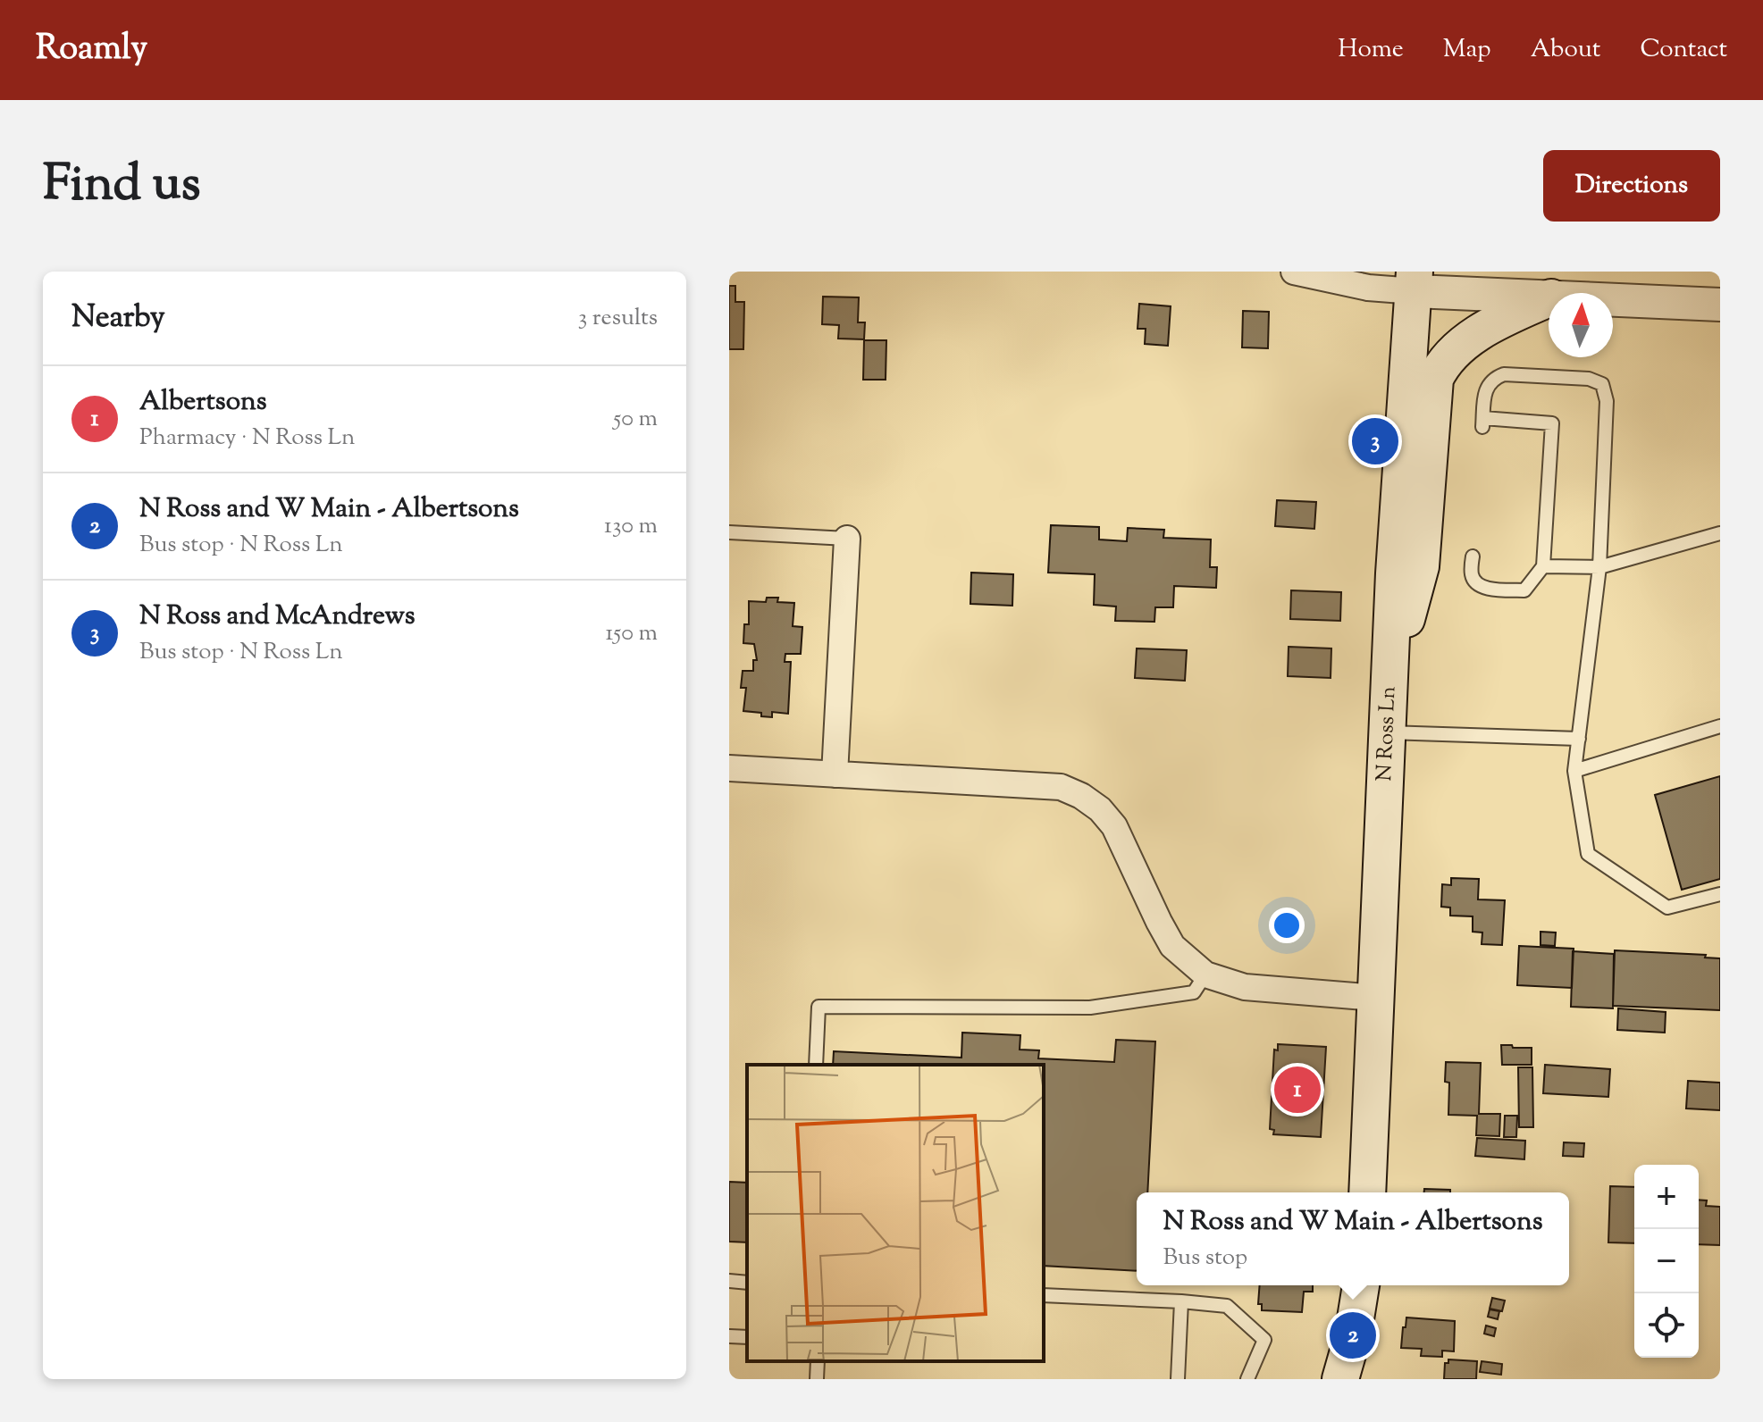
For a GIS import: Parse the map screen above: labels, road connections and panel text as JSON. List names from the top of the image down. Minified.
{"streets":{"main road":["N Ross Ln"]},"north":"top","page":{"header":"Roamly","nav":["Home","Map","About","Contact"],"title":"Find us","buttons":"Directions","heading":["Nearby","3 results"],"list":[{"mark":"1","name":"Albertsons","note":"Pharmacy · N Ross Ln","value":"50 m"},{"mark":"2","name":"N Ross and W Main - Albertsons","note":"Bus stop · N Ross Ln","value":"130 m"},{"mark":"3","name":"N Ross and McAndrews","note":"Bus stop · N Ross Ln","value":"150 m"}],"pins":["3","1","2"],"map_buttons":["+","−"],"popup":["N Ross and W Main - Albertsons","Bus stop"]}}
